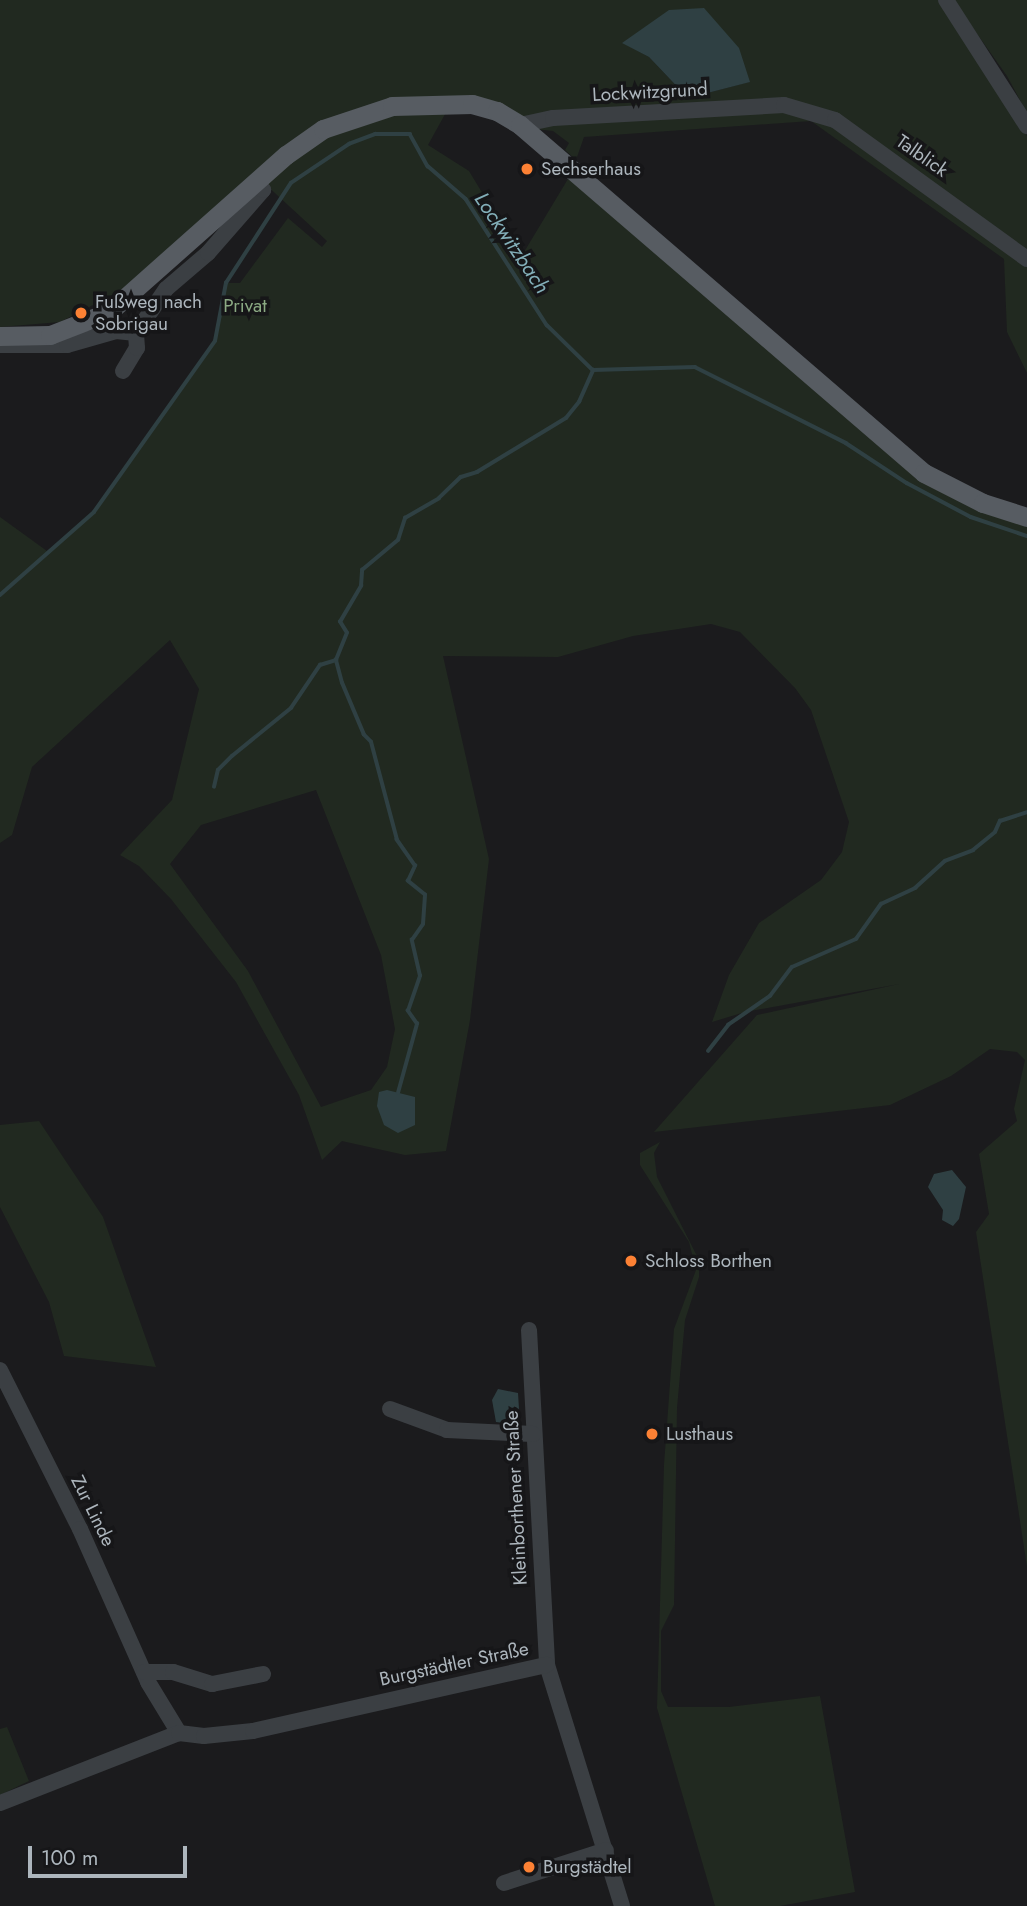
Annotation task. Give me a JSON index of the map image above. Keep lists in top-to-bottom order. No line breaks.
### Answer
{"streets":{"street":["Lockwitzgrund","Talblick","Kleinborthener Straße","Zur Linde","Burgstädtler Straße"]},"crossings":[["Lockwitzgrund","Talblick"],["Kleinborthener Straße","Burgstädtler Straße"],["Zur Linde","Burgstädtler Straße"]],"water":["Lockwitzbach"],"parks":["Privat"],"places":["Sechserhaus","Fußweg nach Sobrigau","Schloss Borthen","Lusthaus","Burgstädtel"],"scale_bar":"100 m"}
